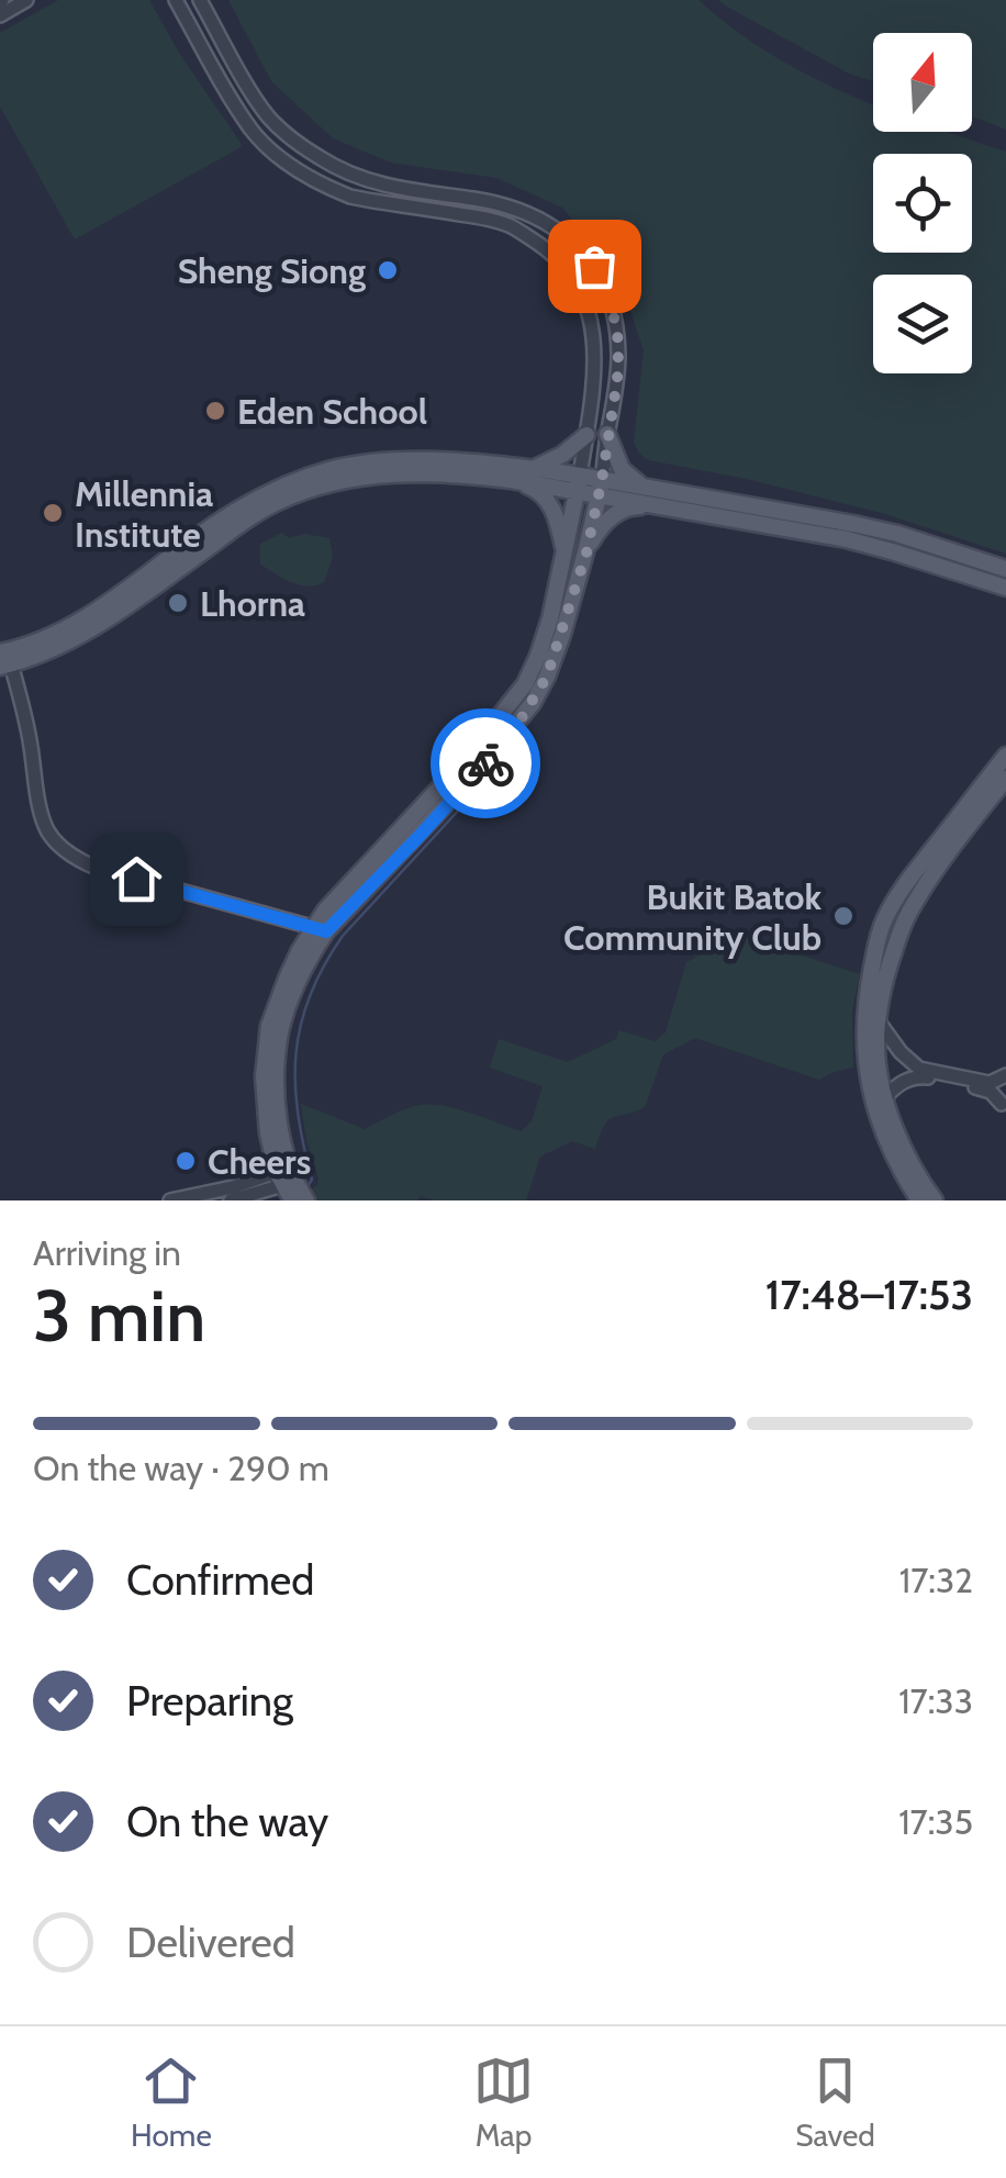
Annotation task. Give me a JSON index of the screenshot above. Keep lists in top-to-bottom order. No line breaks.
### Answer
{"places":["Sheng Siong","Eden School","Millennia Institute","Lhorna","Bukit Batok Community Club","Cheers"],"north":"top","page":{"heading":["3 min","Arriving in","17:48–17:53"],"bar":"On the way · 290 m","list":[["Confirmed","17:32"],["Preparing","17:33"],["On the way","17:35"],"Delivered"],"tabs":["Home","Map","Saved"]}}
